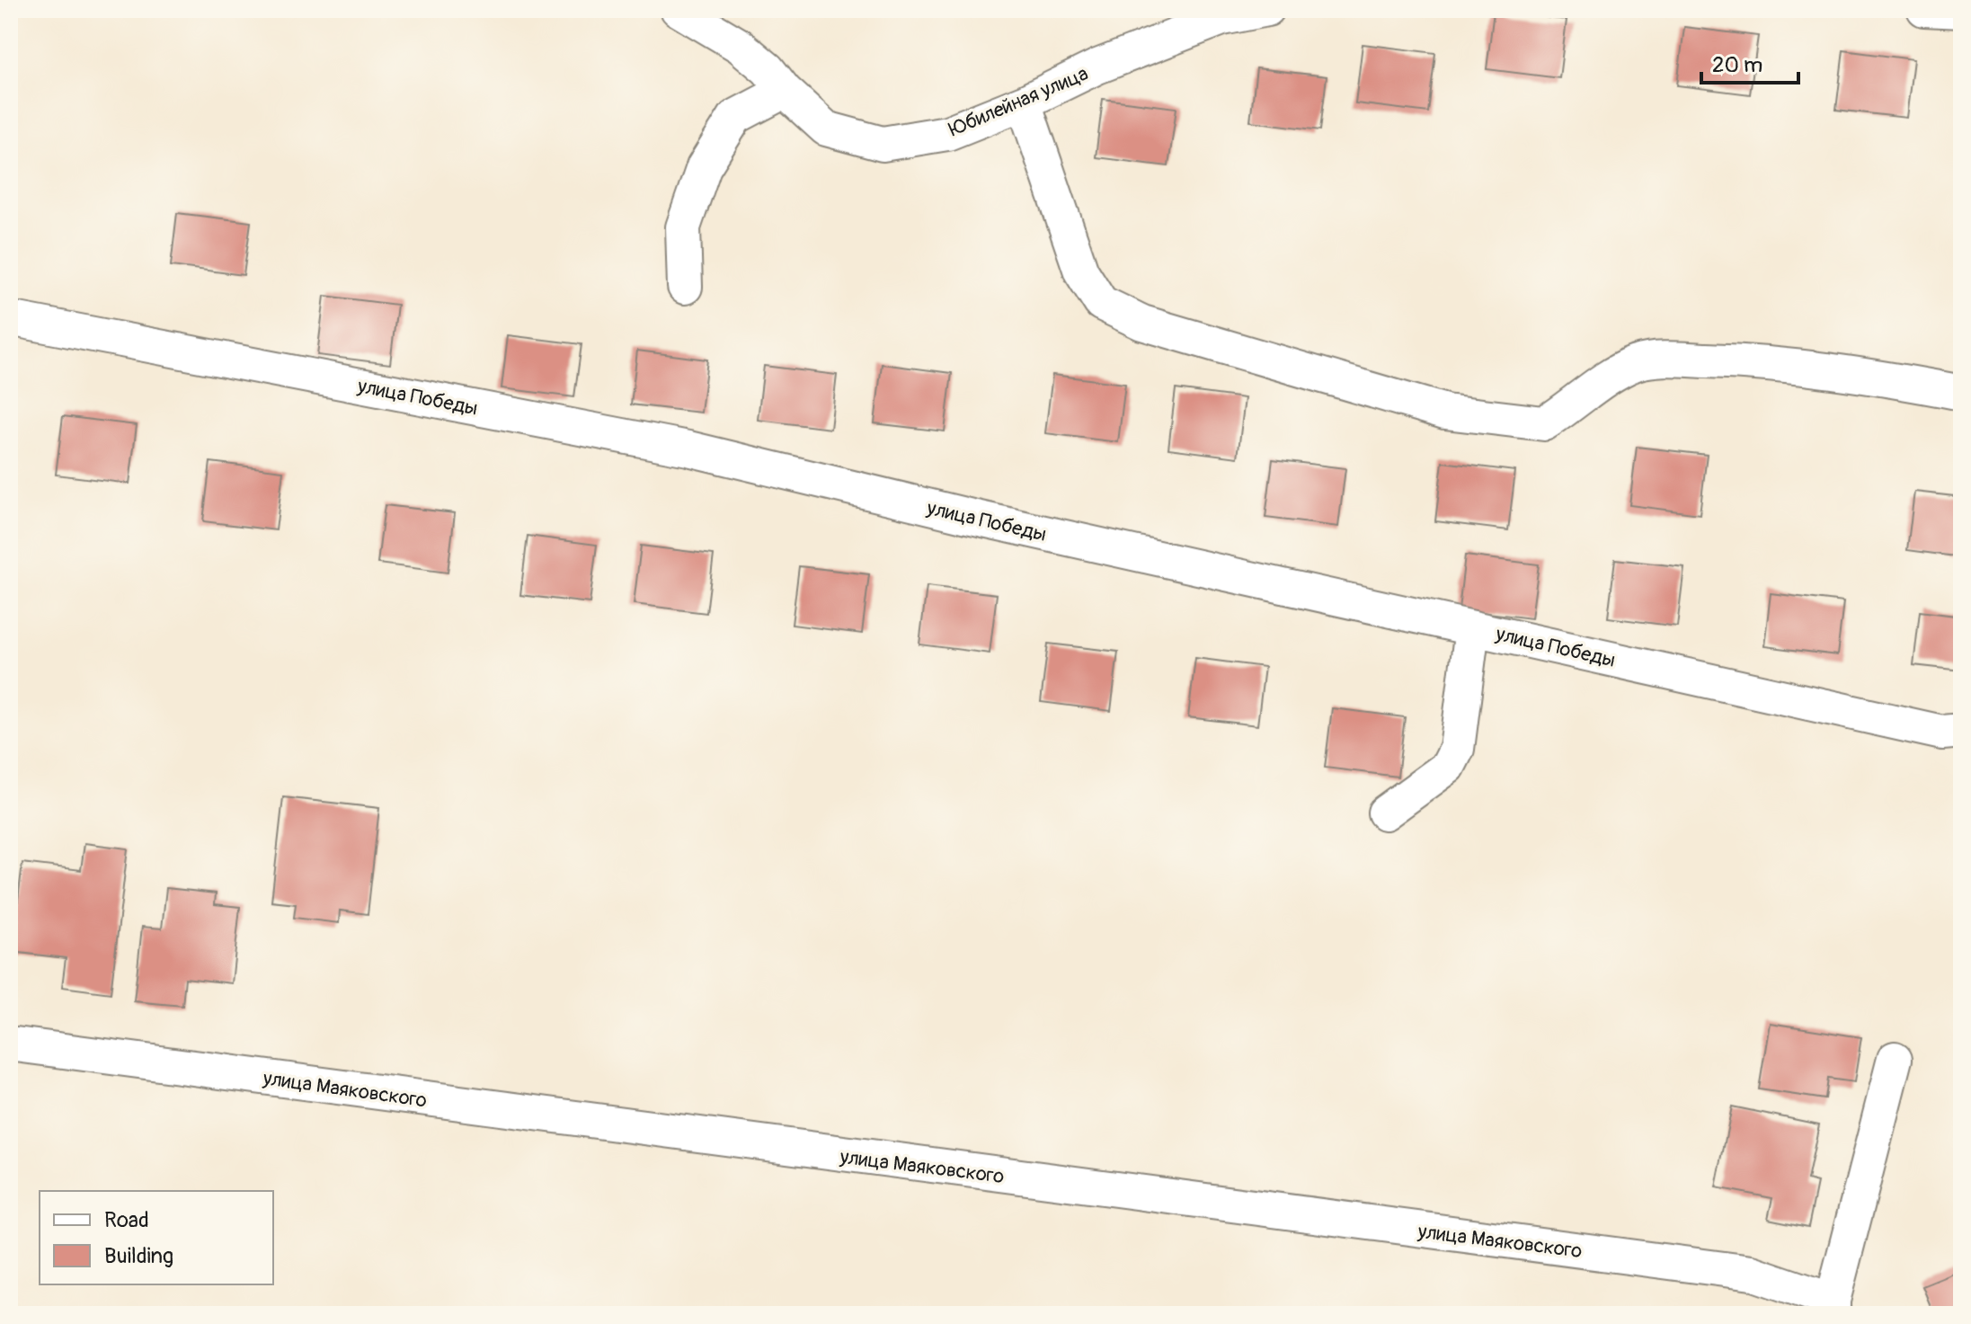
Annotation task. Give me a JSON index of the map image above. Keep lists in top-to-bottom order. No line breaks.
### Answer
{"streets":{"street":["Юбилейная улица","улица Победы","улица Маяковского"]},"legend":["Road","Building"],"scale_bar":"20 m"}
